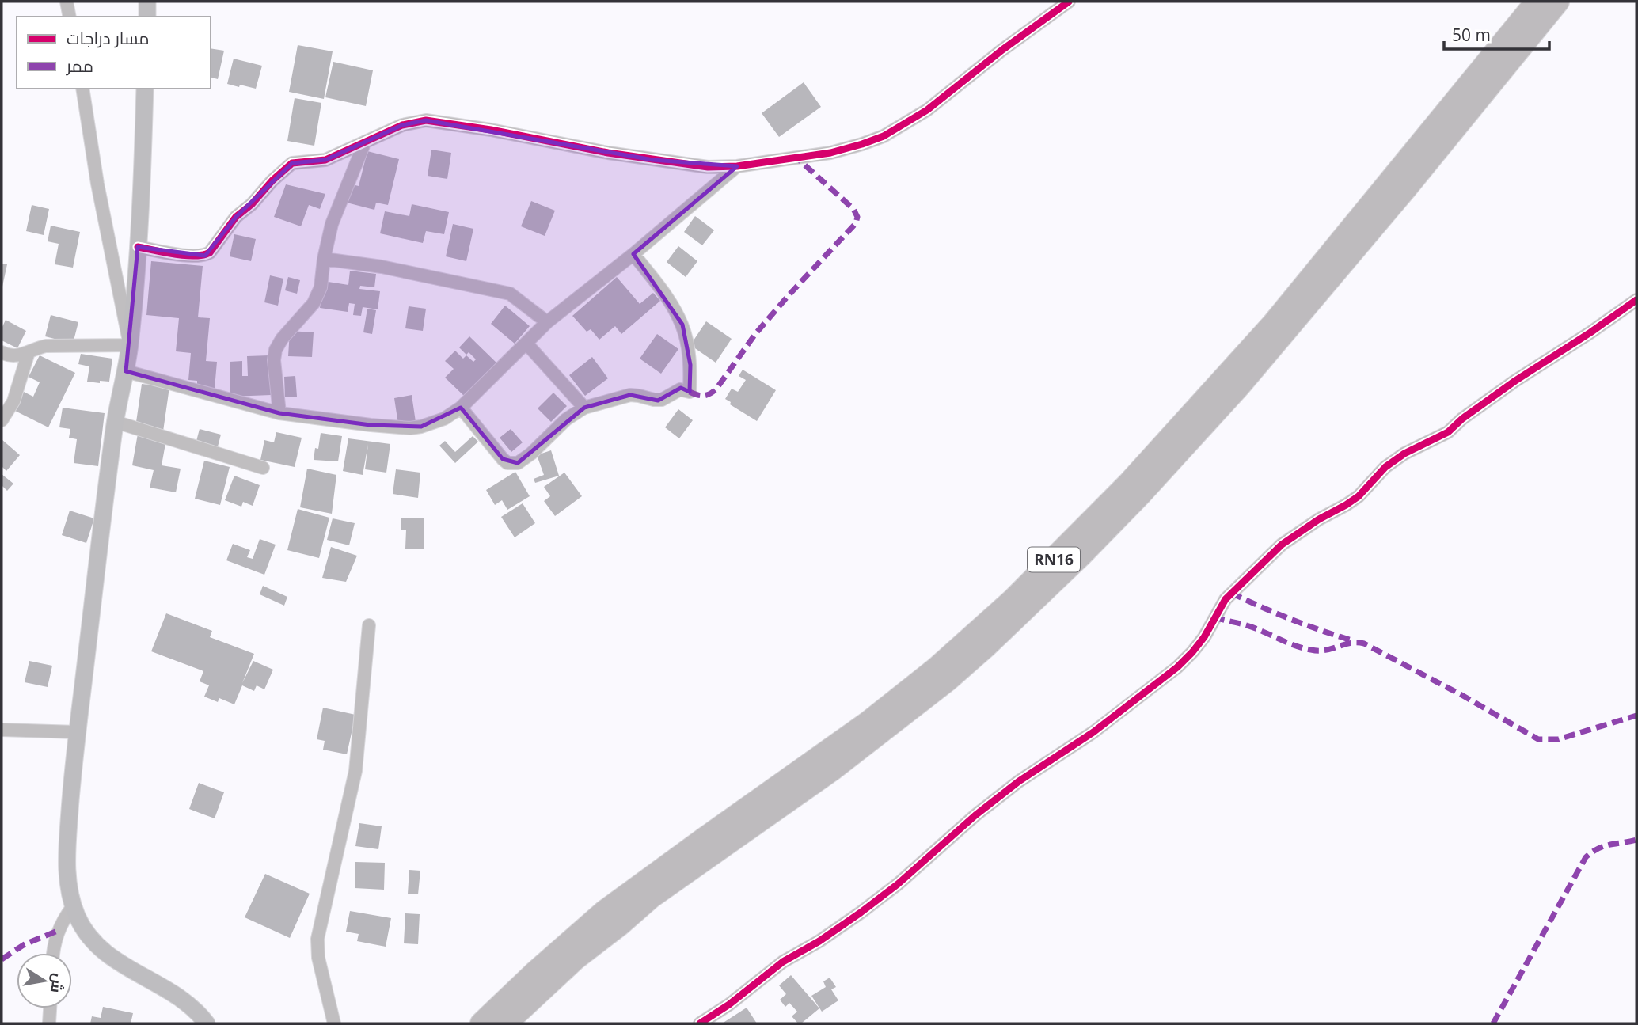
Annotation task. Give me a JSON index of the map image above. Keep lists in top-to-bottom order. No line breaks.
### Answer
{"streets":{"highway":["RN16"]},"legend":["مسار دراجات","ممر"],"scale_bar":"50 m","north":"right"}
